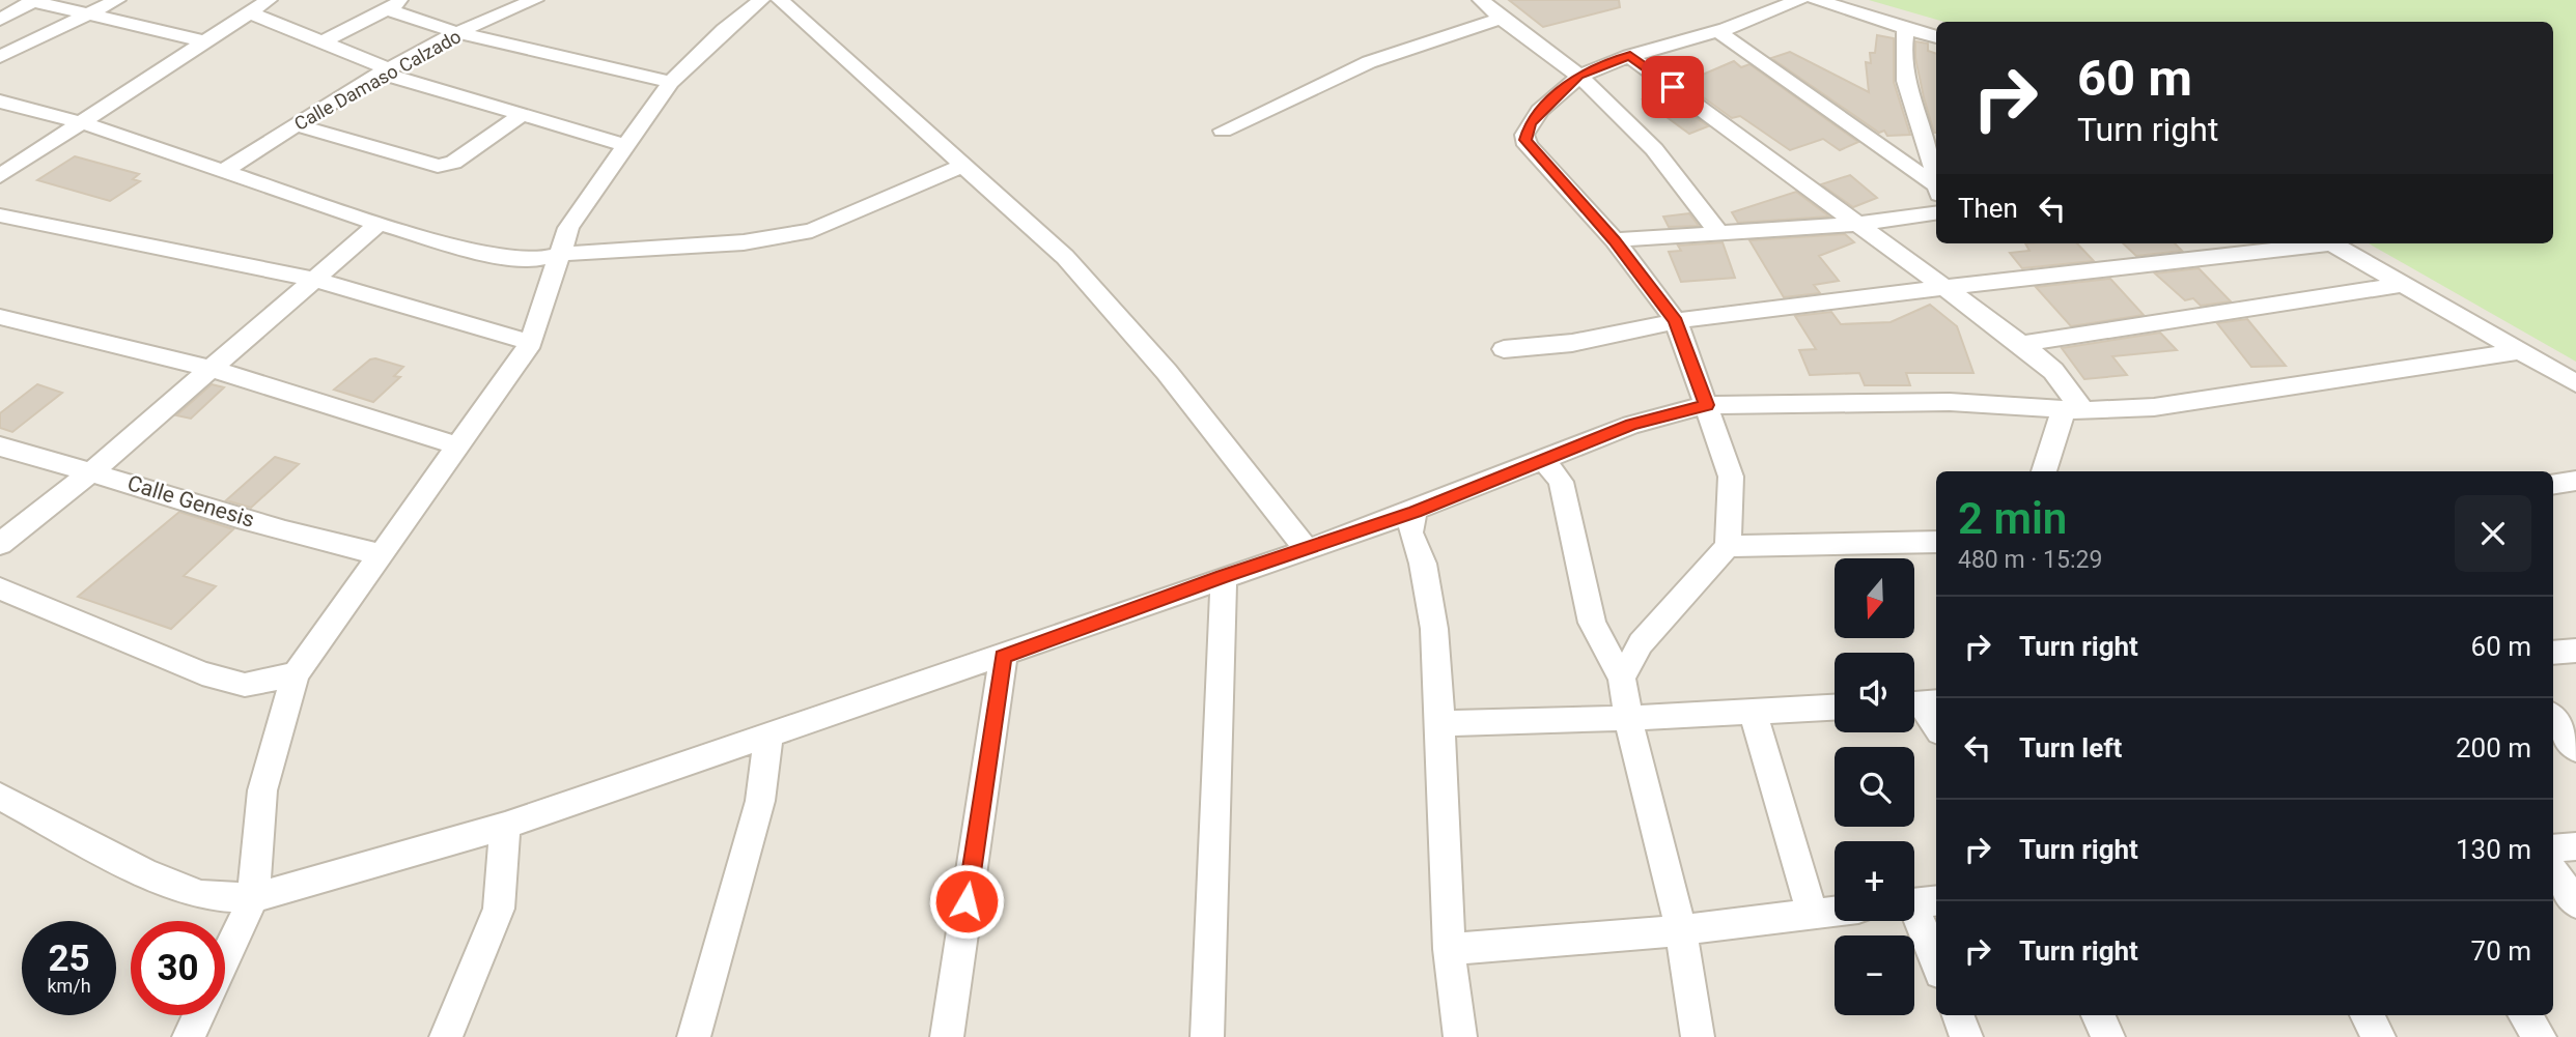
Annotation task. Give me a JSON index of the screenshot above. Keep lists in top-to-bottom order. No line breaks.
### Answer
{"streets":{"street":["Calle Damaso Calzado","Calle Genesis"]},"north":"bottom","page":{"turn":["60 m","Turn right"],"then":"Then","heading":["2 min","480 m · 15:29"],"map_buttons":["+","−"],"list":[{"name":"Turn right","value":"60 m"},{"name":"Turn left","value":"200 m"},{"name":"Turn right","value":"130 m"},{"name":"Turn right","value":"70 m"}],"speed":"25 km/h","limit":"30"}}
